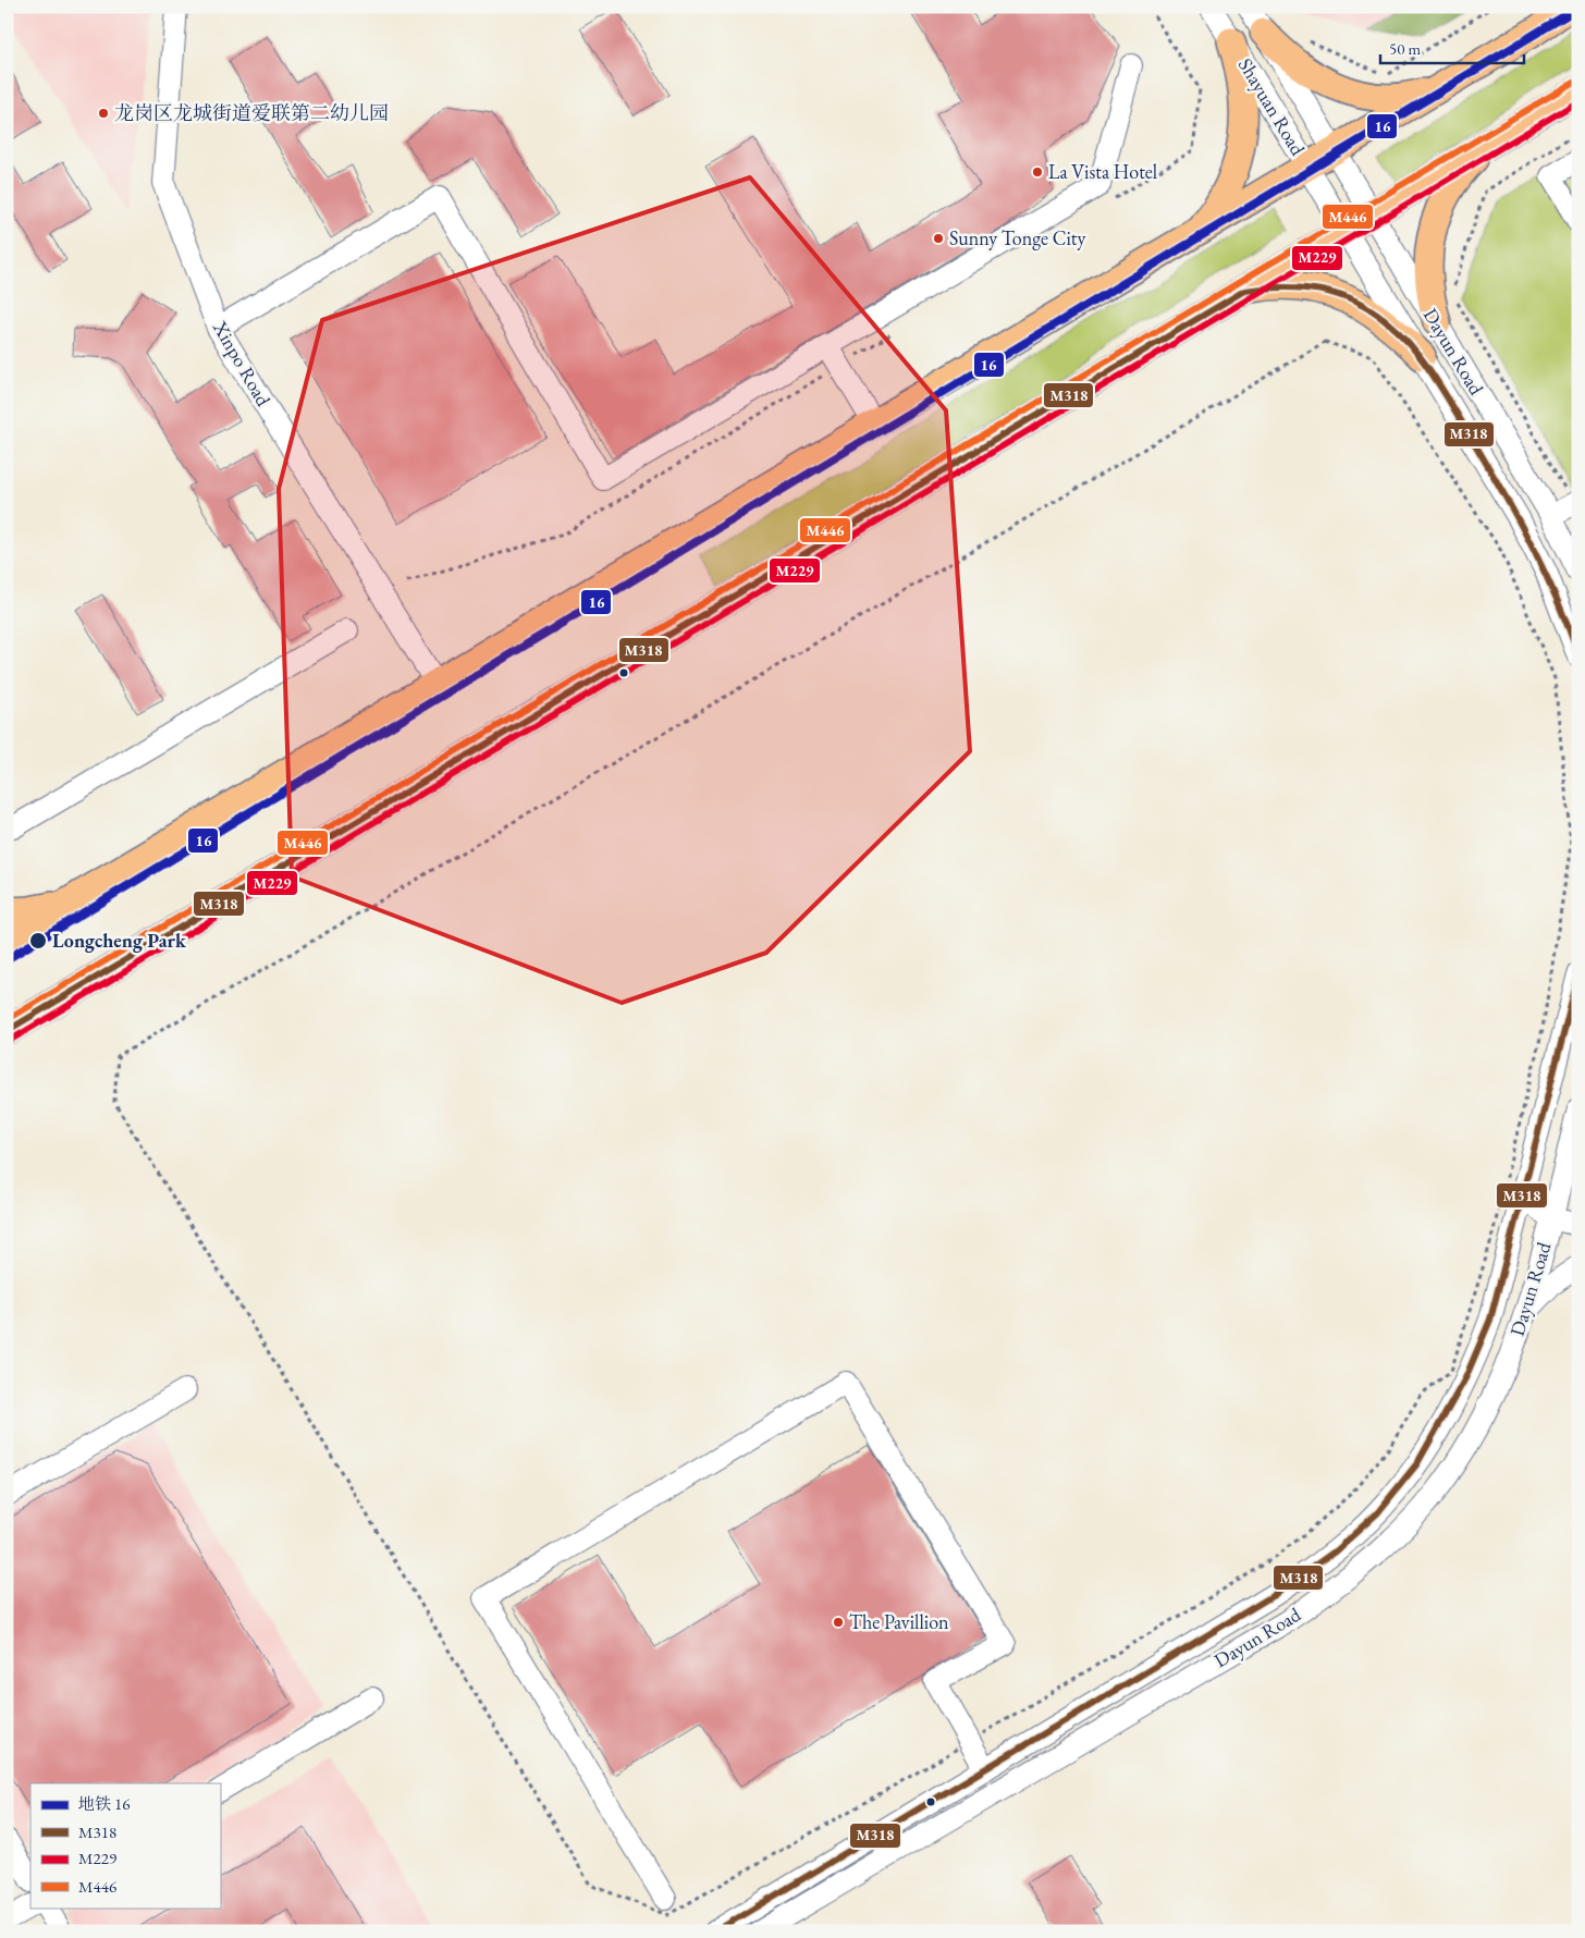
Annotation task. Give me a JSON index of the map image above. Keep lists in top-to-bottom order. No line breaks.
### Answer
{"streets":{"street":["Shayuan Road","Dayun Road","Xinpo Road"]},"crossings":[["Shayuan Road","Dayun Road"]],"places":["龙岗区龙城街道爱联第二幼儿园","La Vista Hotel","Sunny Tonge City","Longcheng Park","The Pavillion"],"lines":["metro line 16","transit line M446","transit line M229","transit line M318"],"legend":["地铁 16","M318","M229","M446"],"scale_bar":"50 m"}
